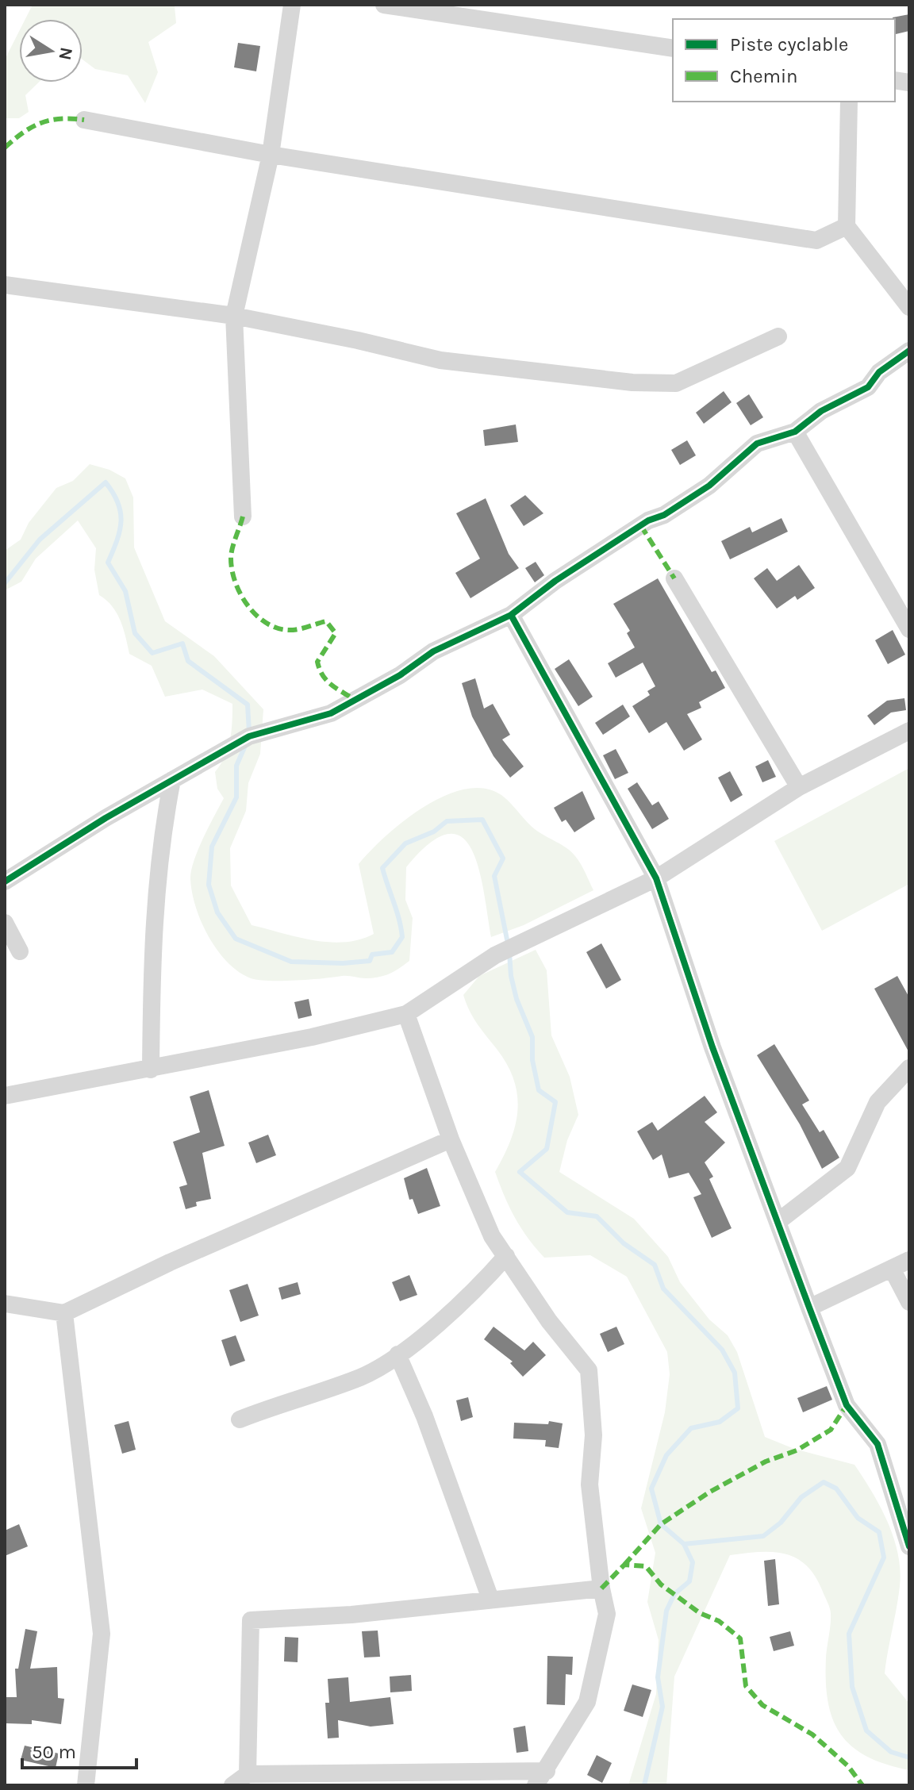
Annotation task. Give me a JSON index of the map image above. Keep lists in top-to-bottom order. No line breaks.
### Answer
{"legend":["Piste cyclable","Chemin"],"scale_bar":"50 m","north":"right"}
